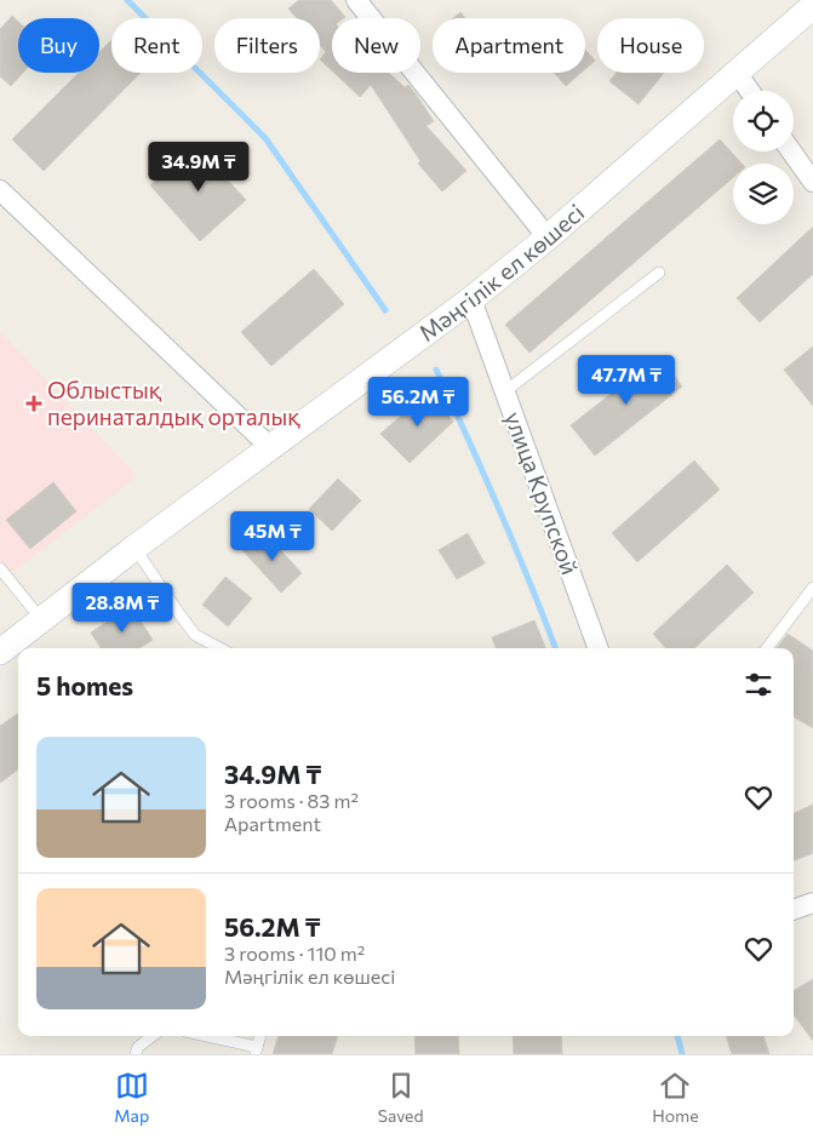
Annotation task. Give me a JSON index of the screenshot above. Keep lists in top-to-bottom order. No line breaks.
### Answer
{"streets":{"street":["Мәңгілік ел көшесі","улица Крупской"]},"crossings":[["Мәңгілік ел көшесі","улица Крупской"]],"places":{"health":["Облыстық перинаталдық орталық"]},"page":{"chip":["Buy","Rent","Filters","New","Apartment","House"],"price":["34.9M ₸","47.7M ₸","56.2M ₸","45M ₸","28.8M ₸"],"heading":"5 homes","list":[{"name":"34.9M ₸","note":"3 rooms · 83 m² · Apartment"},{"name":"56.2M ₸","note":"3 rooms · 110 m² · Мәңгілік ел көшесі"}],"tabs":["Map","Saved","Home"]}}
